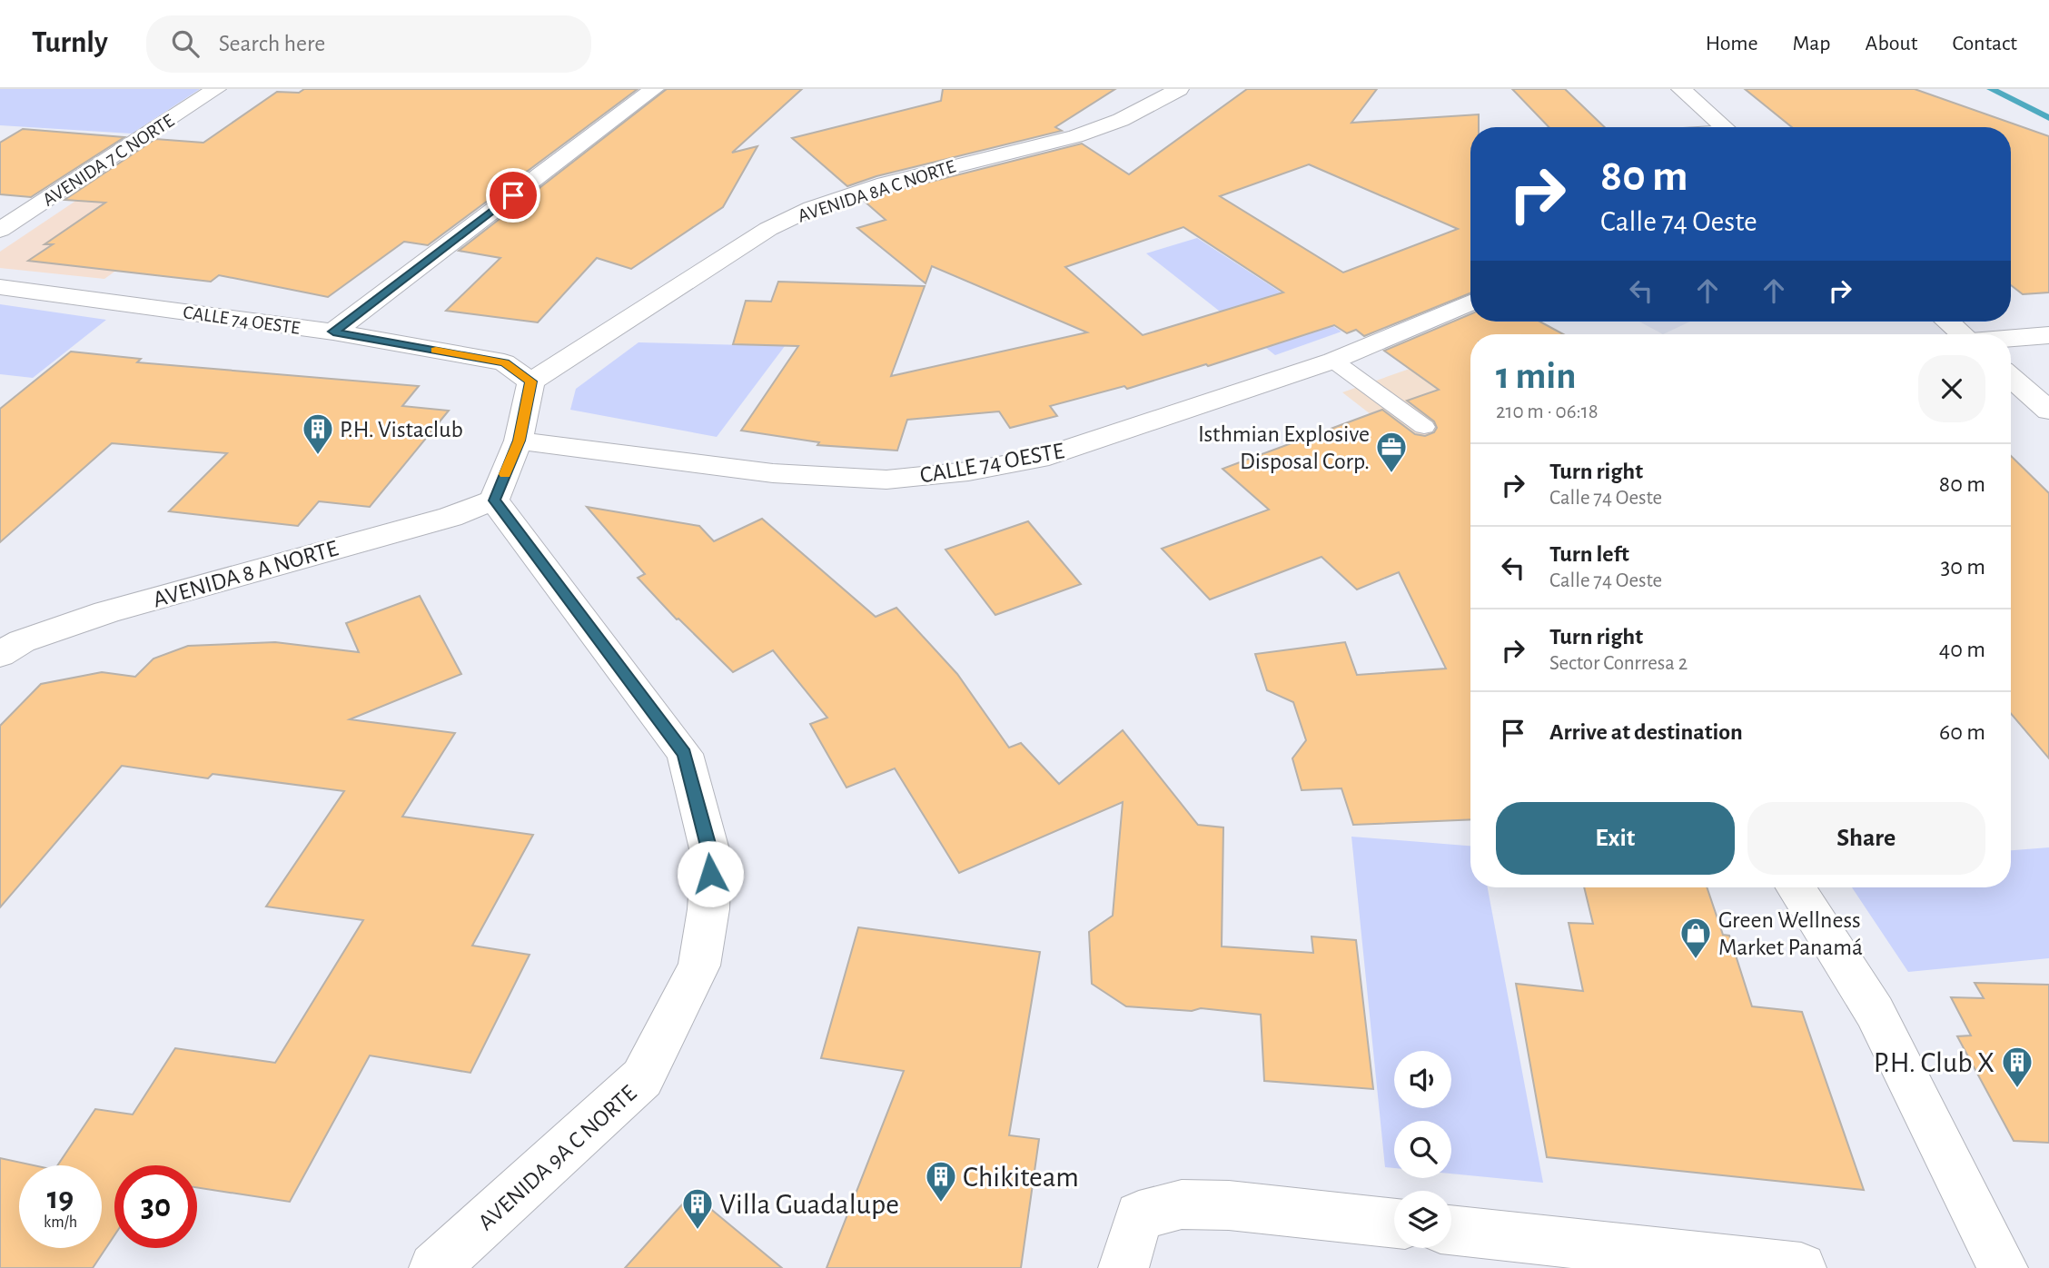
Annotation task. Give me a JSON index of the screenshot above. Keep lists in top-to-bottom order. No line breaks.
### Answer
{"streets":{"street":["AVENIDA 7 C NORTE","AVENIDA 8A C NORTE","CALLE 74 OESTE","AVENIDA 8 A NORTE","AVENIDA 9A C NORTE"]},"crossings":[["AVENIDA 8A C NORTE","CALLE 74 OESTE"],["AVENIDA 8 A NORTE","AVENIDA 9A C NORTE"]],"places":{"building":["P.H. Vistaclub","P.H. Club X","Chikiteam","Villa Guadalupe"],"office":["Isthmian Explosive Disposal Corp."],"shop":["Green Wellness Market Panamá"]},"page":{"header":"Turnly","search":"Search here","nav":["Home","Map","About","Contact"],"turn":["80 m","Calle 74 Oeste"],"heading":["1 min","210 m · 06:18"],"list":[{"name":"Turn right","note":"Calle 74 Oeste","value":"80 m"},{"name":"Turn left","note":"Calle 74 Oeste","value":"30 m"},{"name":"Turn right","note":"Sector Conrresa 2","value":"40 m"},{"name":"Arrive at destination","value":"60 m"}],"buttons":["Exit","Share"],"speed":"19 km/h","limit":"30"}}
